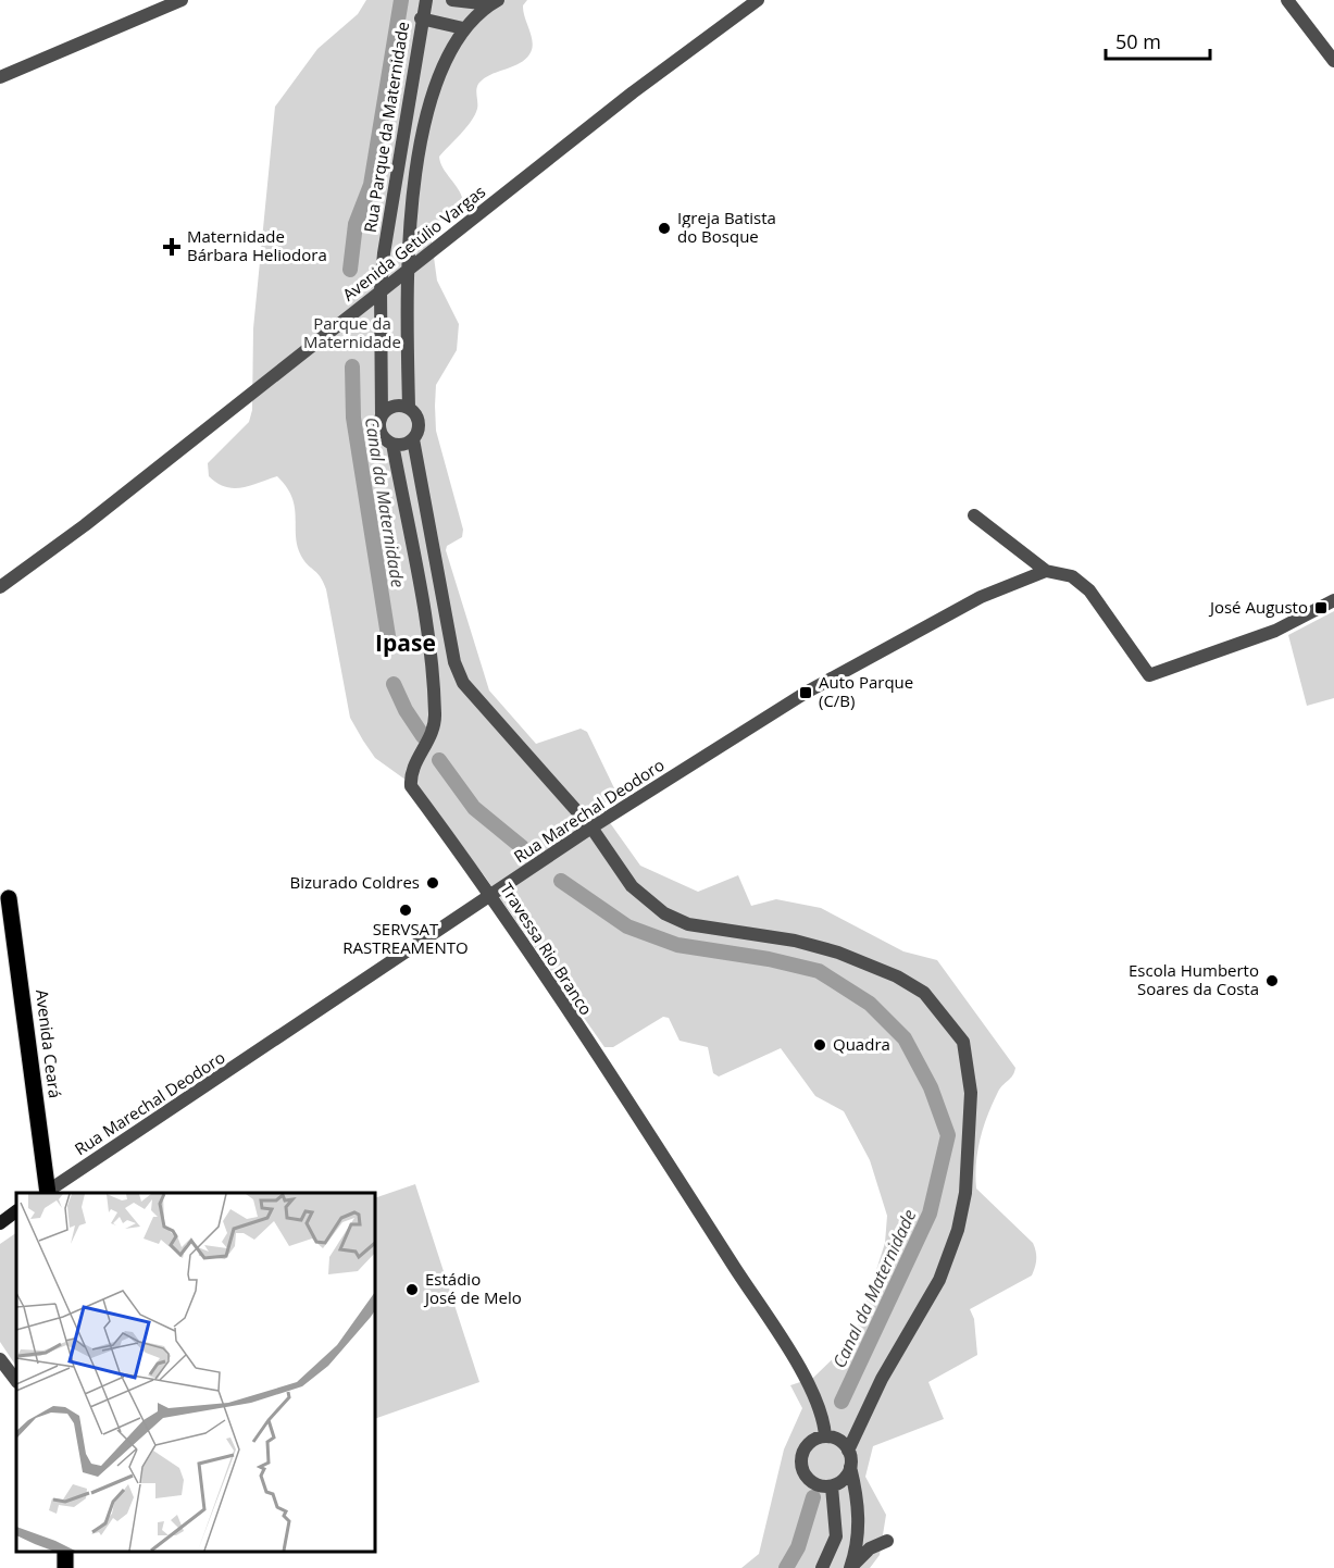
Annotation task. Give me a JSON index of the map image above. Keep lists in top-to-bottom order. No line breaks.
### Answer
{"streets":{"main road":["Avenida Ceará"],"street":["Rua Parque da Maternidade","Avenida Getúlio Vargas","Rua Marechal Deodoro","Travessa Rio Branco"]},"crossings":[["Rua Parque da Maternidade","Avenida Getúlio Vargas"],["Rua Parque da Maternidade","Travessa Rio Branco"],["Rua Marechal Deodoro","Travessa Rio Branco"]],"districts":["Ipase"],"water":["Canal da Maternidade"],"parks":["Parque da Maternidade"],"places":{"other":["Igreja Batista do Bosque","Bizurado Coldres","SERVSAT RASTREAMENTO","Escola Humberto Soares da Costa","Quadra","Estádio José de Melo"],"health":["Maternidade Bárbara Heliodora"],"transit":["José Augusto","Auto Parque (C/B)"]},"scale_bar":"50 m"}
